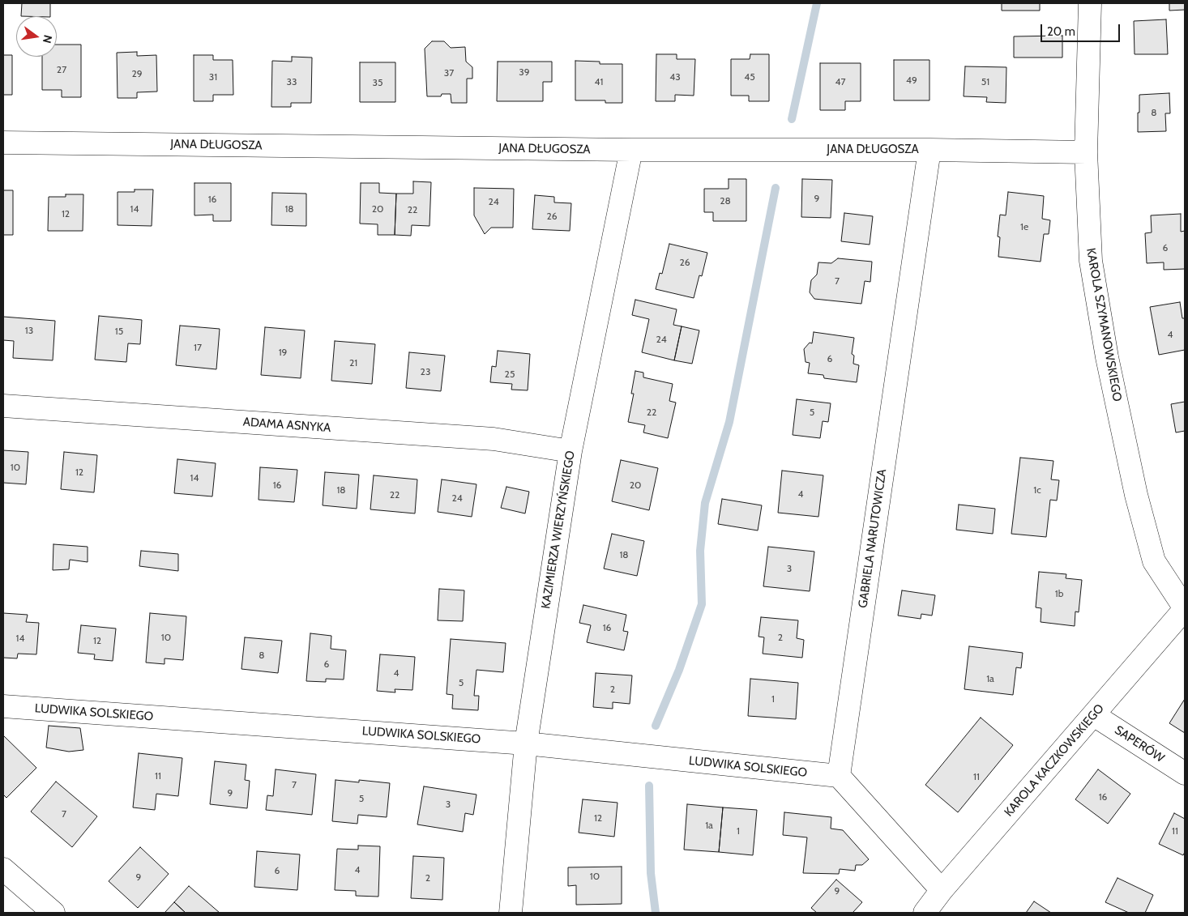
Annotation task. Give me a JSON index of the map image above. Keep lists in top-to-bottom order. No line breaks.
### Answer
{"streets":{"street":["JANA DŁUGOSZA","KAROLA SZYMANOWSKIEGO","ADAMA ASNYKA","KAZIMIERZA WIERZYŃSKIEGO","GABRIELA NARUTOWICZA","LUDWIKA SOLSKIEGO","SAPERÓW","KAROLA KACZKOWSKIEGO"]},"crossings":[["JANA DŁUGOSZA","KAROLA SZYMANOWSKIEGO"],["JANA DŁUGOSZA","KAZIMIERZA WIERZYŃSKIEGO"],["JANA DŁUGOSZA","GABRIELA NARUTOWICZA"],["KAROLA SZYMANOWSKIEGO","KAROLA KACZKOWSKIEGO"],["ADAMA ASNYKA","KAZIMIERZA WIERZYŃSKIEGO"],["KAZIMIERZA WIERZYŃSKIEGO","LUDWIKA SOLSKIEGO"],["GABRIELA NARUTOWICZA","LUDWIKA SOLSKIEGO"],["SAPERÓW","KAROLA KACZKOWSKIEGO"]],"house_numbers":["27","39","37","29","31","43","45","49","33","41","47","51","35","8","9","16","28","24","14","18","20","22","12","26","1e","6","26","7","13","15","4","24","17","19","6","21","23","25","22","5","10","12","14","16","20","18","1c","4","22","24","18","3","1b","16","10","2","14","12","8","6","4","1a","5","2","1","11","11","7","9","16","5","3","7","12","1a","1","11","4","6","10","9","2","9"],"scale_bar":"20 m","north":"right"}
